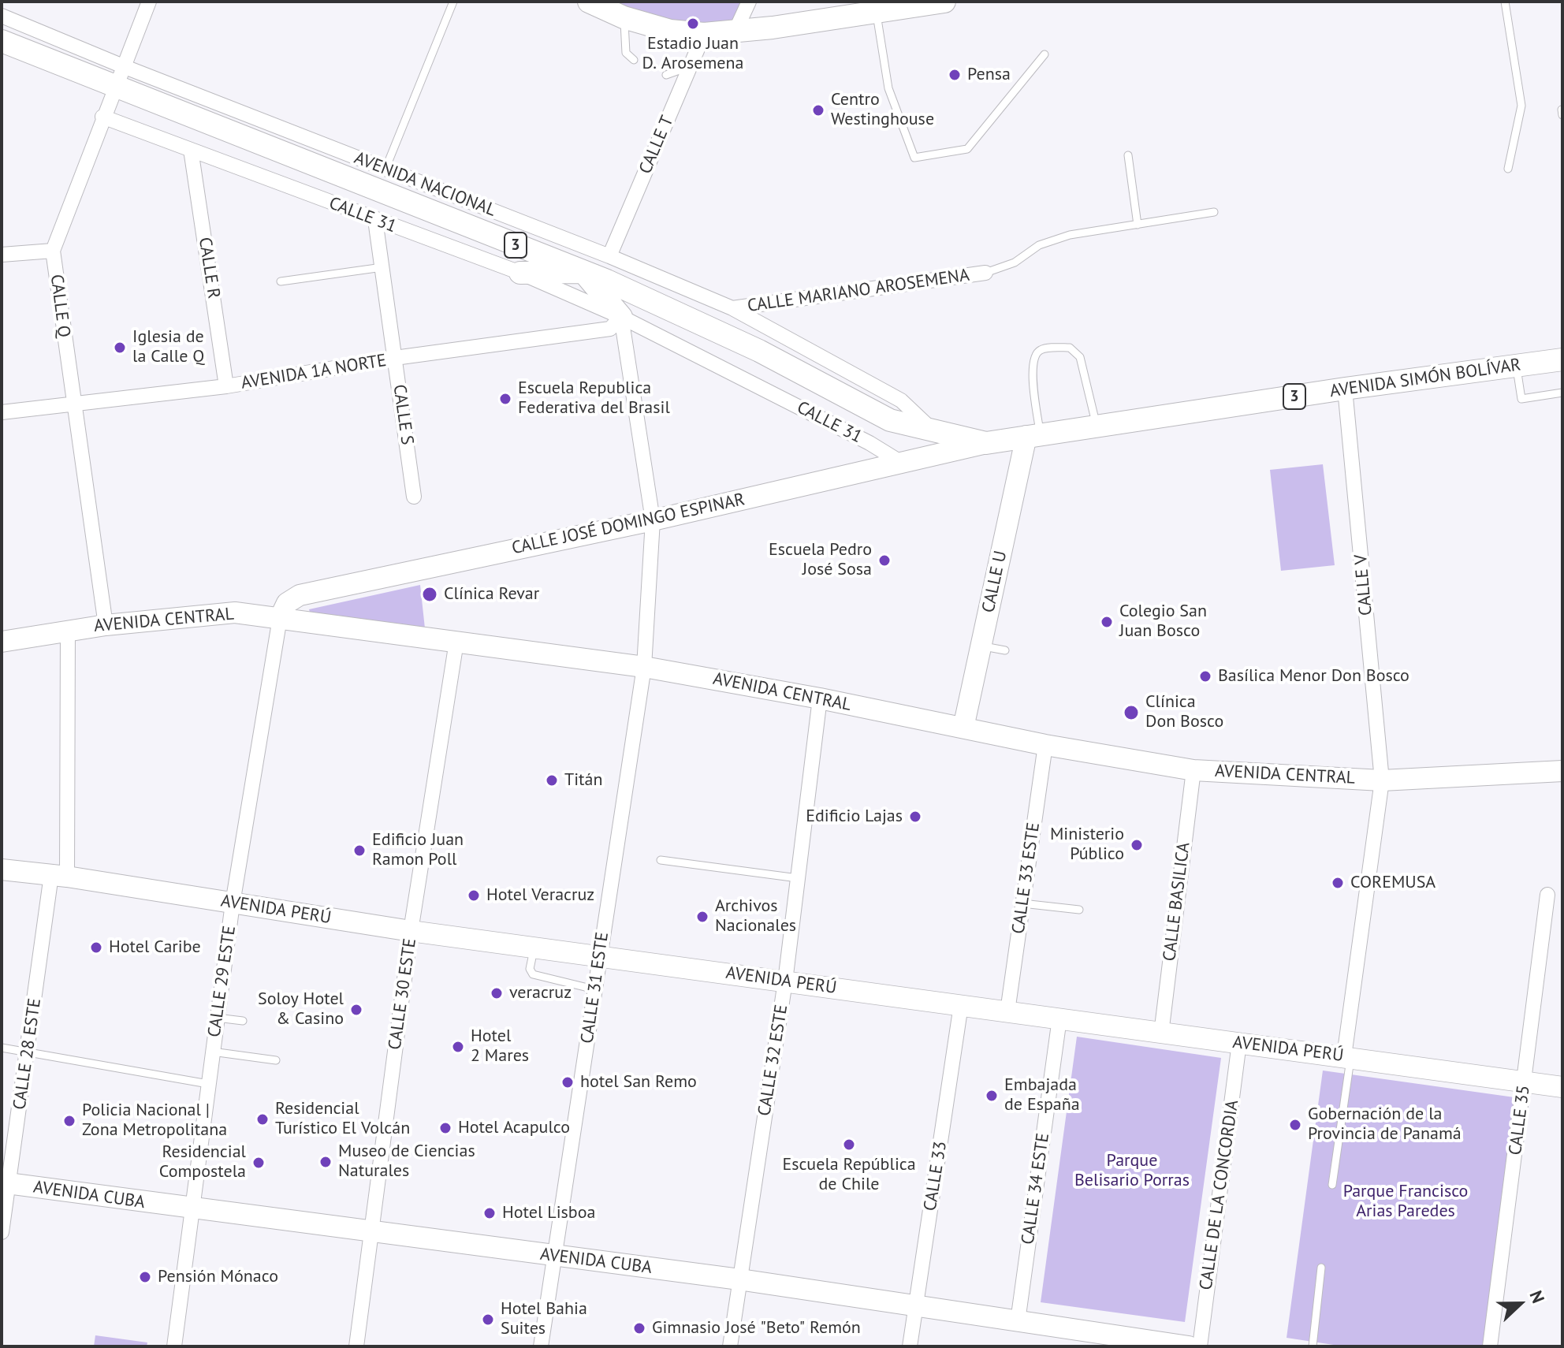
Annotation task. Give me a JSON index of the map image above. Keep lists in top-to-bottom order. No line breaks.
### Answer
{"streets":{"main road":["AVENIDA NACIONAL","3","AVENIDA SIMÓN BOLÍVAR","CALLE JOSÉ DOMINGO ESPINAR","CALLE U","AVENIDA CENTRAL","AVENIDA PERÚ","AVENIDA CUBA"],"street":["CALLE T","CALLE 31","CALLE R","CALLE MARIANO AROSEMENA","CALLE Q","AVENIDA 1A NORTE","CALLE S","CALLE V","CALLE 33 ESTE","CALLE BASILICA","CALLE 29 ESTE","CALLE 31 ESTE","CALLE 30 ESTE","CALLE 28 ESTE","CALLE 32 ESTE","CALLE 35","CALLE 33","CALLE 34 ESTE","CALLE DE LA CONCORDIA"]},"crossings":[["CALLE T","AVENIDA NACIONAL"],["AVENIDA NACIONAL","CALLE MARIANO AROSEMENA"],["AVENIDA NACIONAL","CALLE Q"],["AVENIDA NACIONAL","AVENIDA SIMÓN BOLÍVAR"],["AVENIDA NACIONAL","CALLE JOSÉ DOMINGO ESPINAR"],["AVENIDA NACIONAL","CALLE U"],["CALLE 31","CALLE R"],["CALLE 31","CALLE Q"],["CALLE 31","AVENIDA 1A NORTE"],["CALLE 31","CALLE S"],["CALLE 31","CALLE JOSÉ DOMINGO ESPINAR"],["CALLE R","AVENIDA 1A NORTE"],["CALLE Q","AVENIDA 1A NORTE"],["CALLE Q","AVENIDA CENTRAL"],["AVENIDA 1A NORTE","CALLE S"],["AVENIDA SIMÓN BOLÍVAR","CALLE U"],["AVENIDA SIMÓN BOLÍVAR","CALLE V"],["CALLE JOSÉ DOMINGO ESPINAR","AVENIDA CENTRAL"],["CALLE JOSÉ DOMINGO ESPINAR","CALLE 29 ESTE"],["CALLE U","AVENIDA CENTRAL"],["CALLE V","AVENIDA CENTRAL"],["AVENIDA CENTRAL","CALLE 33 ESTE"],["AVENIDA CENTRAL","CALLE BASILICA"],["AVENIDA CENTRAL","CALLE 29 ESTE"],["AVENIDA CENTRAL","CALLE 31 ESTE"],["AVENIDA CENTRAL","CALLE 30 ESTE"],["AVENIDA CENTRAL","CALLE 28 ESTE"],["AVENIDA CENTRAL","CALLE 32 ESTE"],["CALLE 33 ESTE","AVENIDA PERÚ"],["CALLE BASILICA","AVENIDA PERÚ"],["AVENIDA PERÚ","CALLE 29 ESTE"],["AVENIDA PERÚ","CALLE 31 ESTE"],["AVENIDA PERÚ","CALLE 30 ESTE"],["AVENIDA PERÚ","CALLE 28 ESTE"],["AVENIDA PERÚ","CALLE 32 ESTE"],["AVENIDA PERÚ","CALLE 35"],["AVENIDA PERÚ","CALLE 33"],["AVENIDA PERÚ","CALLE 34 ESTE"],["AVENIDA PERÚ","CALLE DE LA CONCORDIA"],["CALLE 29 ESTE","AVENIDA CUBA"],["CALLE 31 ESTE","AVENIDA CUBA"],["CALLE 30 ESTE","AVENIDA CUBA"],["CALLE 28 ESTE","AVENIDA CUBA"],["CALLE 32 ESTE","AVENIDA CUBA"],["CALLE 33","AVENIDA CUBA"],["CALLE 34 ESTE","AVENIDA CUBA"]],"parks":["Parque Belisario Porras","Parque Francisco Arias Paredes"],"places":["Estadio Juan D. Arosemena","Pensa","Centro Westinghouse","Iglesia de la Calle Q","Escuela Republica Federativa del Brasil","Escuela Pedro José Sosa","Clínica Revar","Colegio San Juan Bosco","Basílica Menor Don Bosco","Clínica Don Bosco","Titán","Edificio Lajas","Ministerio Público","Edificio Juan Ramon Poll","COREMUSA","Hotel Veracruz","Archivos Nacionales","Hotel Caribe","veracruz","Soloy Hotel & Casino","Hotel 2 Mares","hotel San Remo","Embajada de España","Residencial Turístico El Volcán","Policia Nacional | Zona Metropolitana","Gobernación de la Provincia de Panamá","Hotel Acapulco","Escuela República de Chile","Museo de Ciencias Naturales","Residencial Compostela","Hotel Lisboa","Pensión Mónaco","Hotel Bahia Suites","Gimnasio José \"Beto\" Remón"],"north":"right"}
